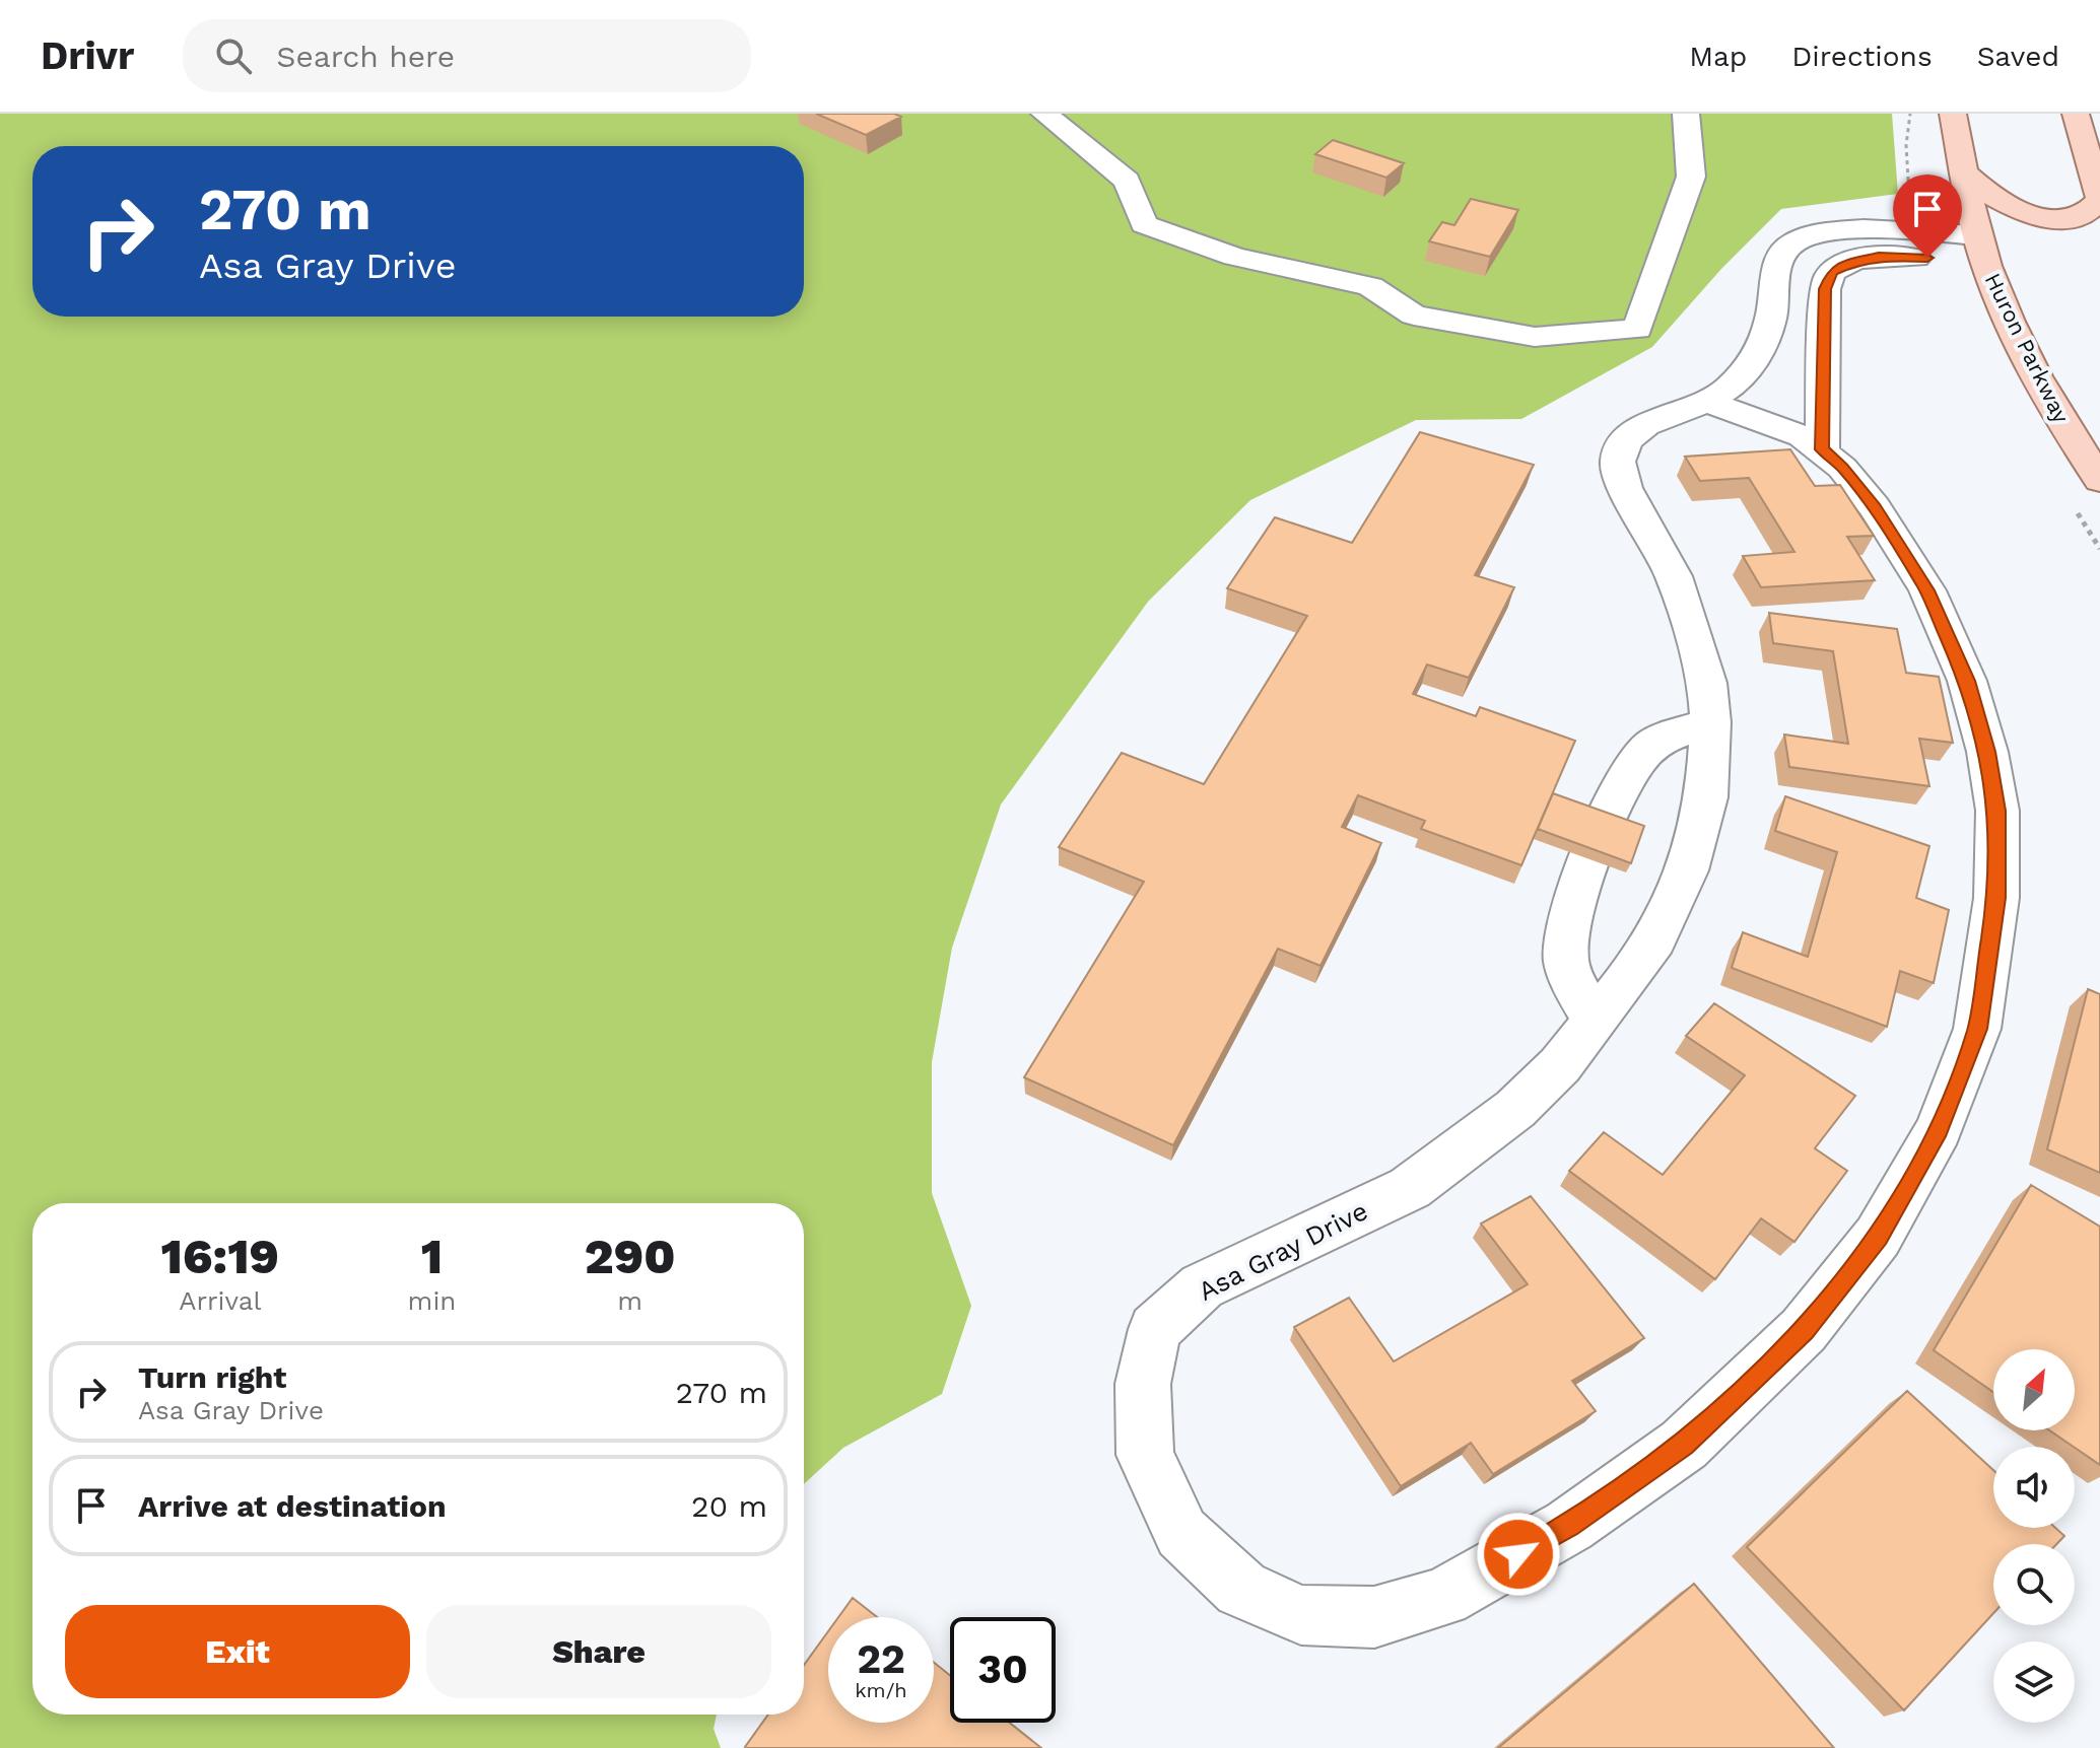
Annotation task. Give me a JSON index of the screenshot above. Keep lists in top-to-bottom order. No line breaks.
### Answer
{"streets":{"main road":["Huron Parkway"],"street":["Asa Gray Drive"]},"crossings":[["Huron Parkway","Asa Gray Drive"]],"north":"top right","page":{"header":"Drivr","search":"Search here","nav":["Map","Directions","Saved"],"turn":["270 m","Asa Gray Drive"],"eta":["16:19","Arrival","1","min","290","m"],"list":[{"name":"Turn right","note":"Asa Gray Drive","value":"270 m"},{"name":"Arrive at destination","value":"20 m"}],"buttons":["Exit","Share"],"speed":"22 km/h","limit":"30"}}
